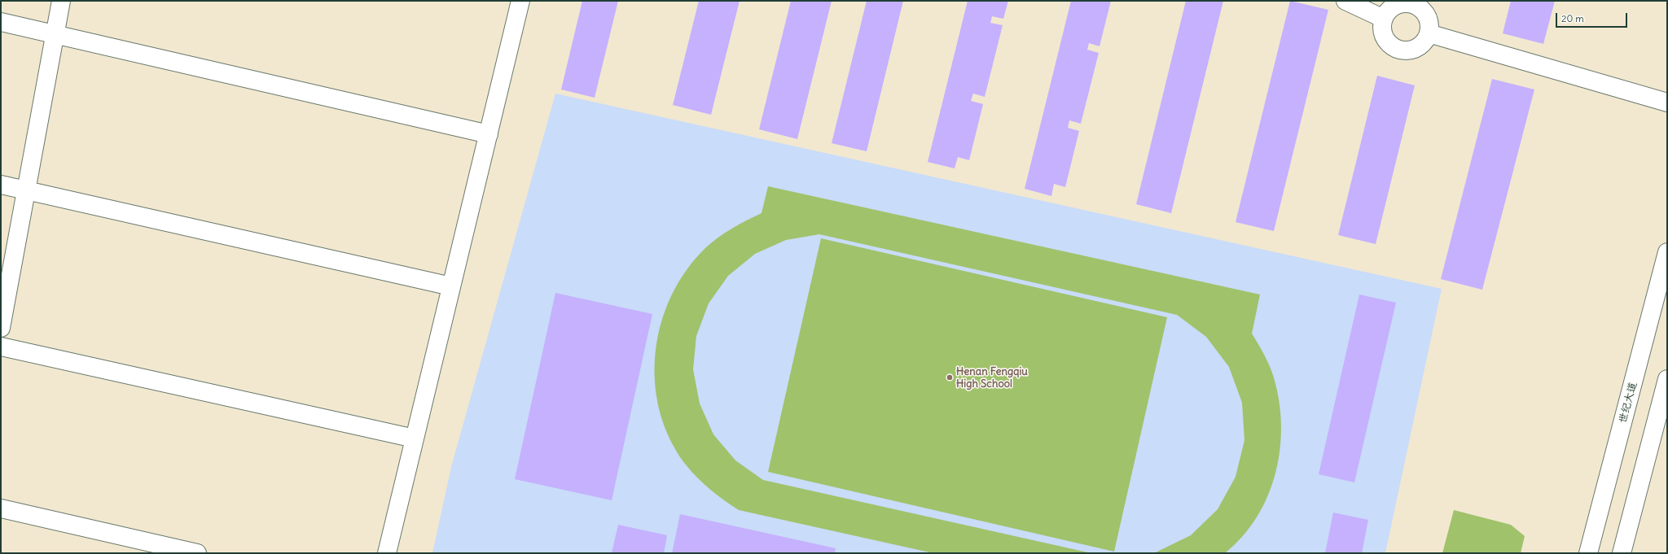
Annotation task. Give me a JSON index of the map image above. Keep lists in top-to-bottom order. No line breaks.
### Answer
{"streets":{"street":["世纪大道"]},"places":["Henan Fengqiu High School"],"scale_bar":"20 m"}
